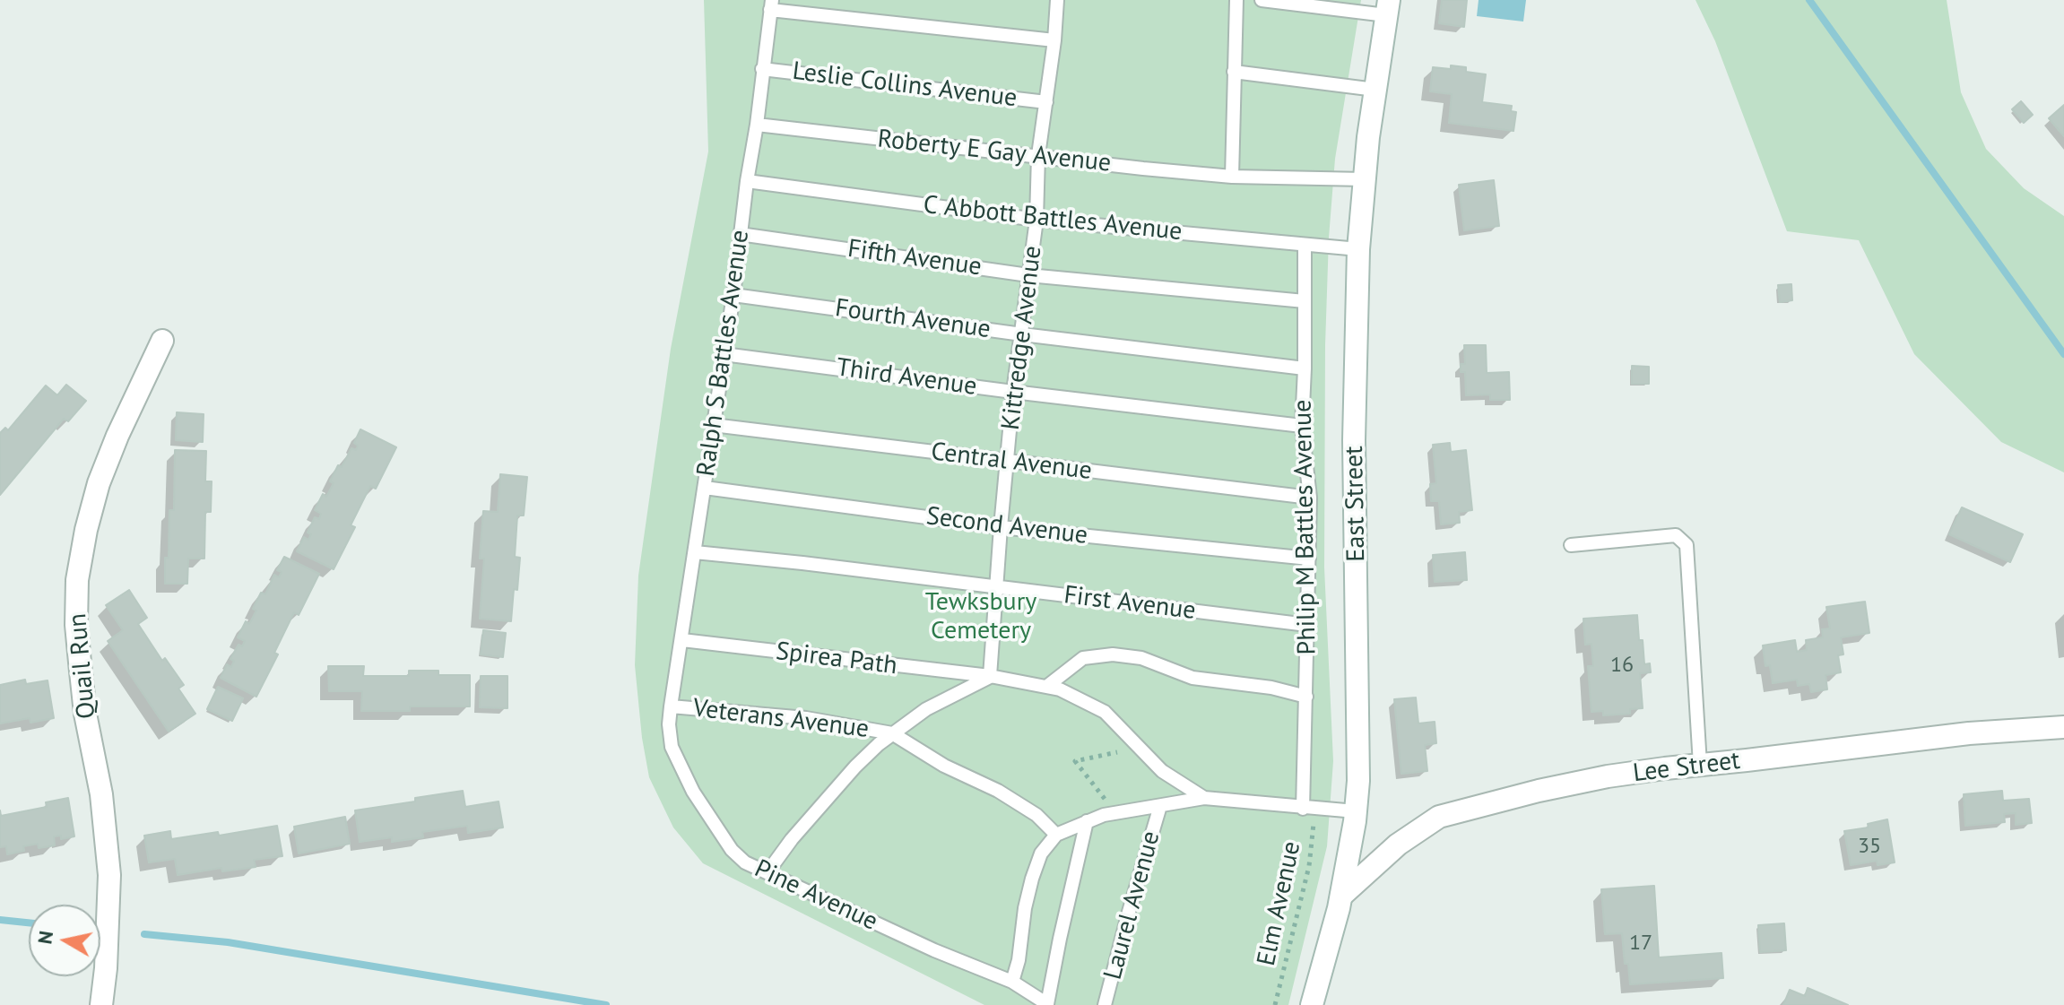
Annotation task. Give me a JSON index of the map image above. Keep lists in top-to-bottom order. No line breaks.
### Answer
{"streets":{"street":["East Street","Quail Run","Lee Street"],"lane":["Leslie Collins Avenue","Roberty E Gay Avenue","C Abbott Battles Avenue","Fifth Avenue","Fourth Avenue","Kittredge Avenue","Ralph S Battles Avenue","Third Avenue","Central Avenue","Second Avenue","Philip M Battles Avenue","First Avenue","Spirea Path","Veterans Avenue","Pine Avenue","Laurel Avenue"],"path":["Elm Avenue"]},"crossings":[["Leslie Collins Avenue","Kittredge Avenue"],["Leslie Collins Avenue","Ralph S Battles Avenue"],["Roberty E Gay Avenue","Kittredge Avenue"],["Roberty E Gay Avenue","Ralph S Battles Avenue"],["Roberty E Gay Avenue","East Street"],["C Abbott Battles Avenue","Kittredge Avenue"],["C Abbott Battles Avenue","Ralph S Battles Avenue"],["C Abbott Battles Avenue","East Street"],["C Abbott Battles Avenue","Philip M Battles Avenue"],["Fifth Avenue","Kittredge Avenue"],["Fifth Avenue","Ralph S Battles Avenue"],["Fifth Avenue","Philip M Battles Avenue"],["Fourth Avenue","Kittredge Avenue"],["Fourth Avenue","Ralph S Battles Avenue"],["Fourth Avenue","Philip M Battles Avenue"],["Kittredge Avenue","Third Avenue"],["Kittredge Avenue","Central Avenue"],["Kittredge Avenue","Second Avenue"],["Kittredge Avenue","First Avenue"],["Kittredge Avenue","Spirea Path"],["Ralph S Battles Avenue","Third Avenue"],["Ralph S Battles Avenue","Central Avenue"],["Ralph S Battles Avenue","Second Avenue"],["Ralph S Battles Avenue","First Avenue"],["Ralph S Battles Avenue","Spirea Path"],["Ralph S Battles Avenue","Veterans Avenue"],["Ralph S Battles Avenue","Pine Avenue"],["Third Avenue","Philip M Battles Avenue"],["Central Avenue","Philip M Battles Avenue"],["East Street","Lee Street"],["Second Avenue","Philip M Battles Avenue"],["Philip M Battles Avenue","First Avenue"],["Philip M Battles Avenue","Elm Avenue"],["Veterans Avenue","Pine Avenue"]],"parks":["Tewksbury Cemetery"],"house_numbers":["16","35","17"],"north":"left"}
